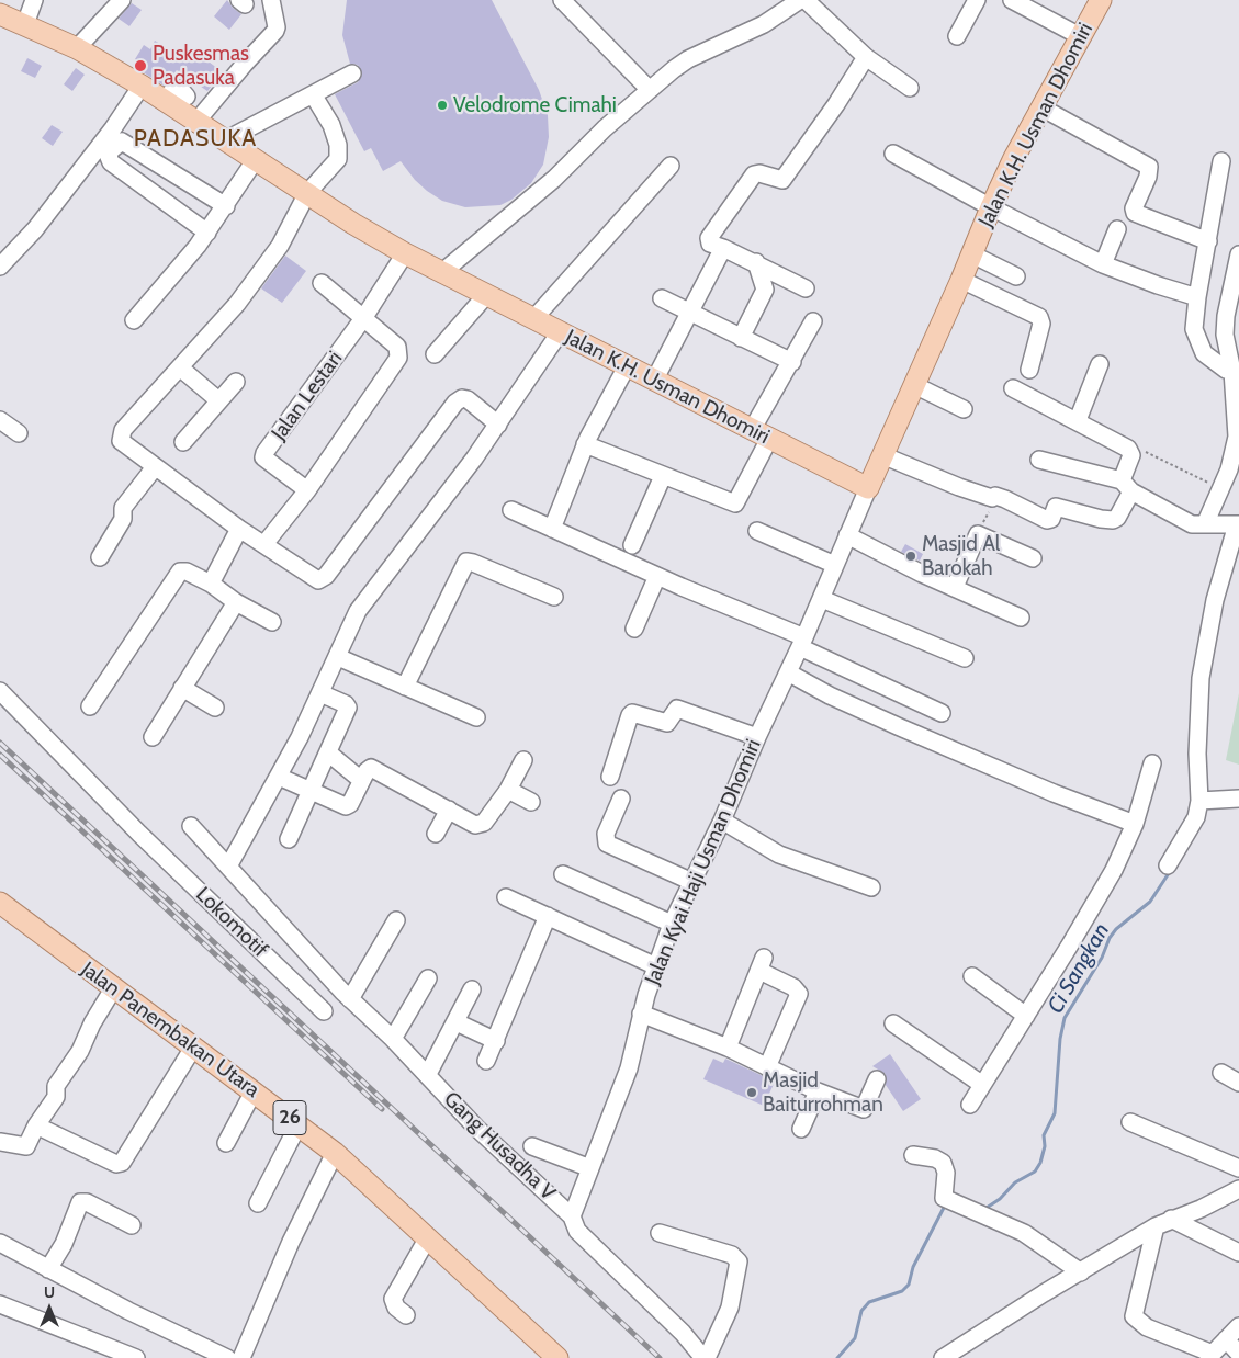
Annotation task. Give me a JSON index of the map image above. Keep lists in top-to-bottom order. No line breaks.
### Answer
{"streets":{"main road":["Jalan K.H. Usman Dhomiri","Jalan Panembakan Utara","26"],"street":["Jalan Lestari","Jalan Kyai Haji Usman Dhomiri","Lokomotif","Gang Husadha V"]},"crossings":[["Jalan K.H. Usman Dhomiri","Jalan Kyai Haji Usman Dhomiri"],["Jalan Kyai Haji Usman Dhomiri","Gang Husadha V"]],"districts":["PADASUKA"],"water":["Ci Sangkan"],"places":["Puskesmas Padasuka","Velodrome Cimahi","Masjid Al Barokah","Masjid Baiturrohman"],"north":"top"}
